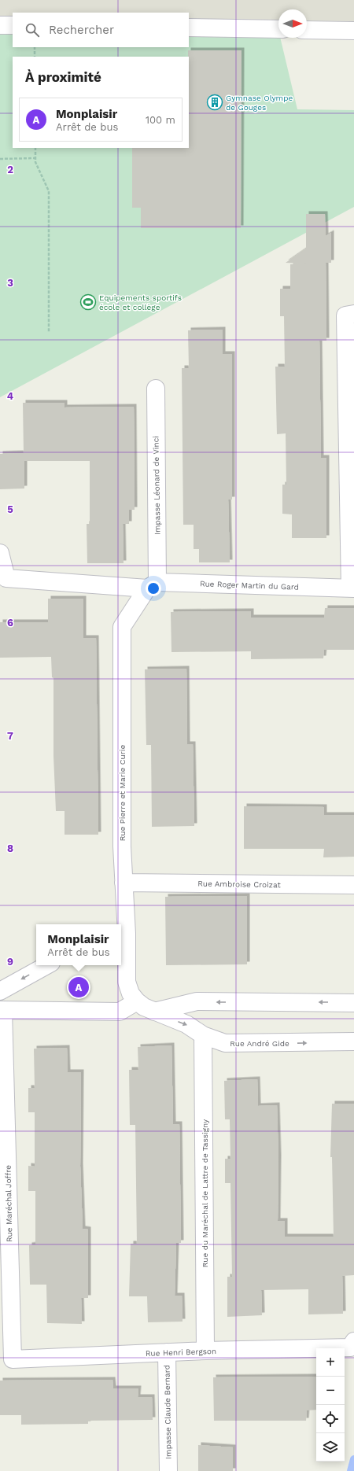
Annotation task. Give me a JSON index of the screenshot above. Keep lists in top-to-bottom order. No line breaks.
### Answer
{"streets":{"street":["Impasse Léonard de Vinci","Rue Roger Martin du Gard","Rue Pierre et Marie Curie","Rue Ambroise Croizat","Rue André Gide","Rue du Maréchal de Lattre de Tassigny","Rue Maréchal Joffre","Rue Henri Bergson","Impasse Claude Bernard"]},"crossings":[["Impasse Léonard de Vinci","Rue Roger Martin du Gard"],["Impasse Léonard de Vinci","Rue Pierre et Marie Curie"],["Rue Roger Martin du Gard","Rue Pierre et Marie Curie"],["Rue Pierre et Marie Curie","Rue Ambroise Croizat"],["Rue Pierre et Marie Curie","Rue André Gide"],["Rue André Gide","Rue du Maréchal de Lattre de Tassigny"],["Rue du Maréchal de Lattre de Tassigny","Rue Henri Bergson"],["Rue Maréchal Joffre","Rue Henri Bergson"],["Rue Henri Bergson","Impasse Claude Bernard"]],"places":{"building":["Gymnase Olympe de Gouges"],"sports":["Equipements sportifs école et collège"]},"north":"right","page":{"search":"Rechercher","heading":"À proximité","list":[{"mark":"A","name":"Monplaisir","note":"Arrêt de bus","value":"100 m"}],"popup":["Monplaisir","Arrêt de bus"],"pins":"A","map_buttons":["+","−"]},"grid":{"rows":["2","3","4","5","6","7","8","9"]}}
